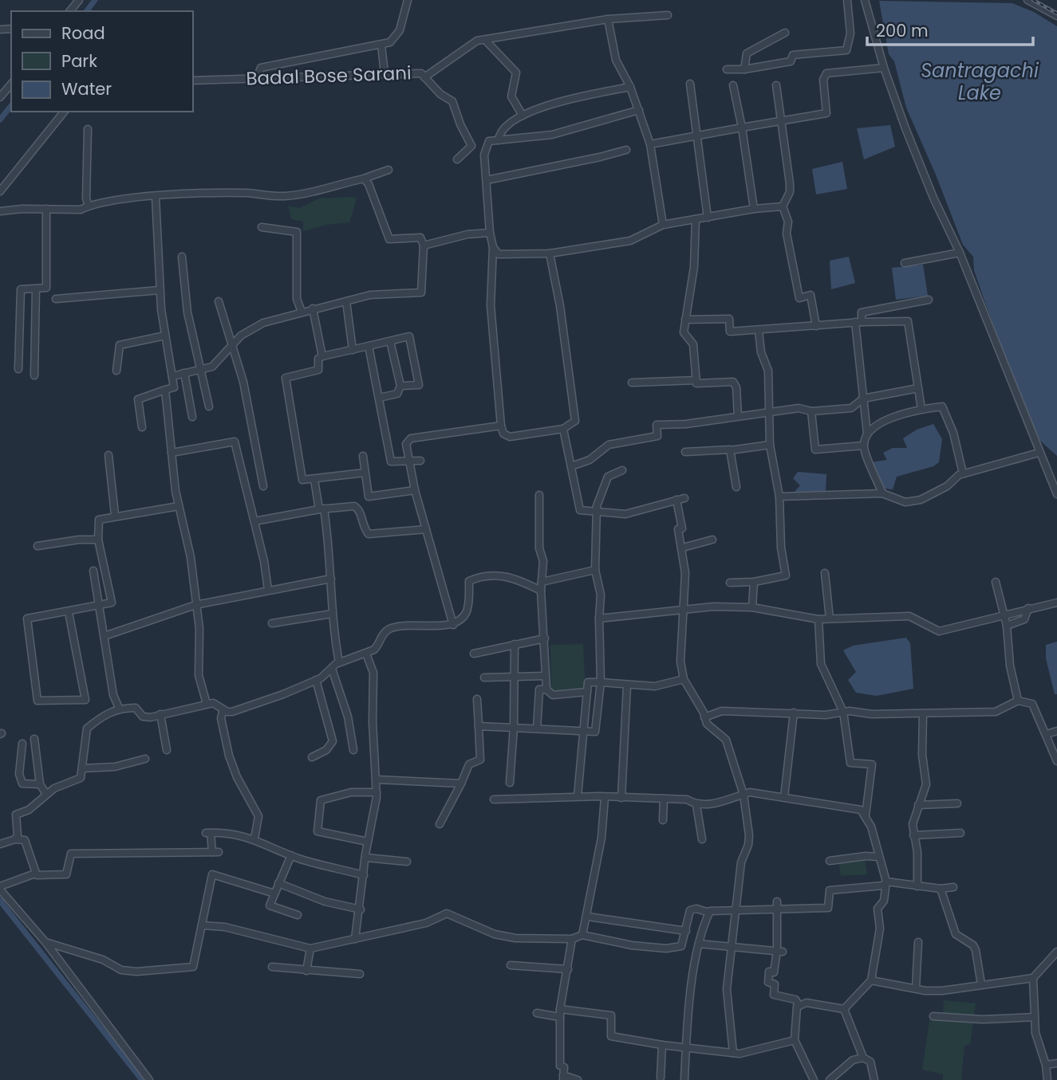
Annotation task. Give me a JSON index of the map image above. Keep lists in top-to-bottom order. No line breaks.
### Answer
{"streets":{"street":["Badal Bose Sarani"]},"water":["Santragachi Lake"],"legend":["Road","Park","Water"],"scale_bar":"200 m"}
